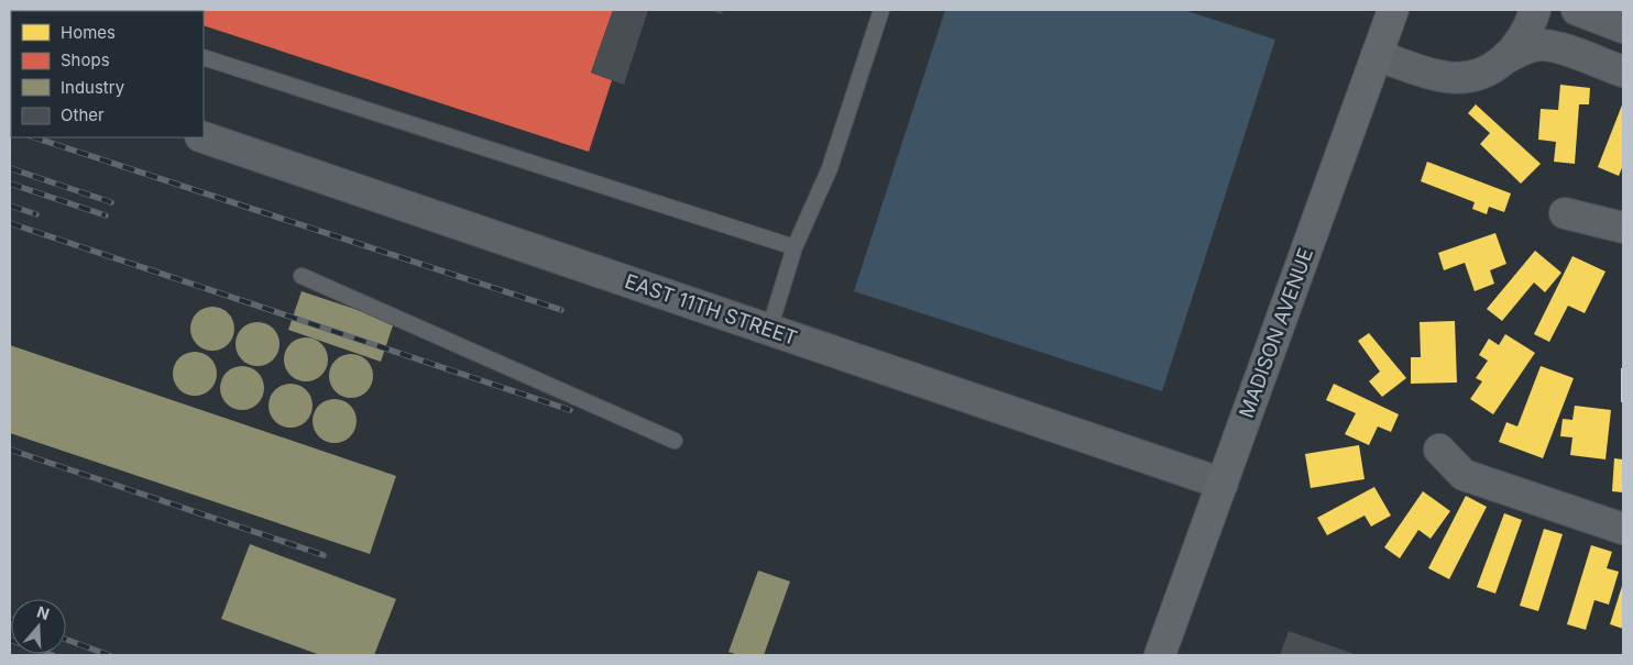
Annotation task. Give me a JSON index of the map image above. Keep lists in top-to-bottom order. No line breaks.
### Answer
{"streets":{"main road":["MADISON AVENUE"],"street":["EAST 11TH STREET"]},"crossings":[["EAST 11TH STREET","MADISON AVENUE"]],"legend":["Homes","Shops","Industry","Other"],"north":"top"}
